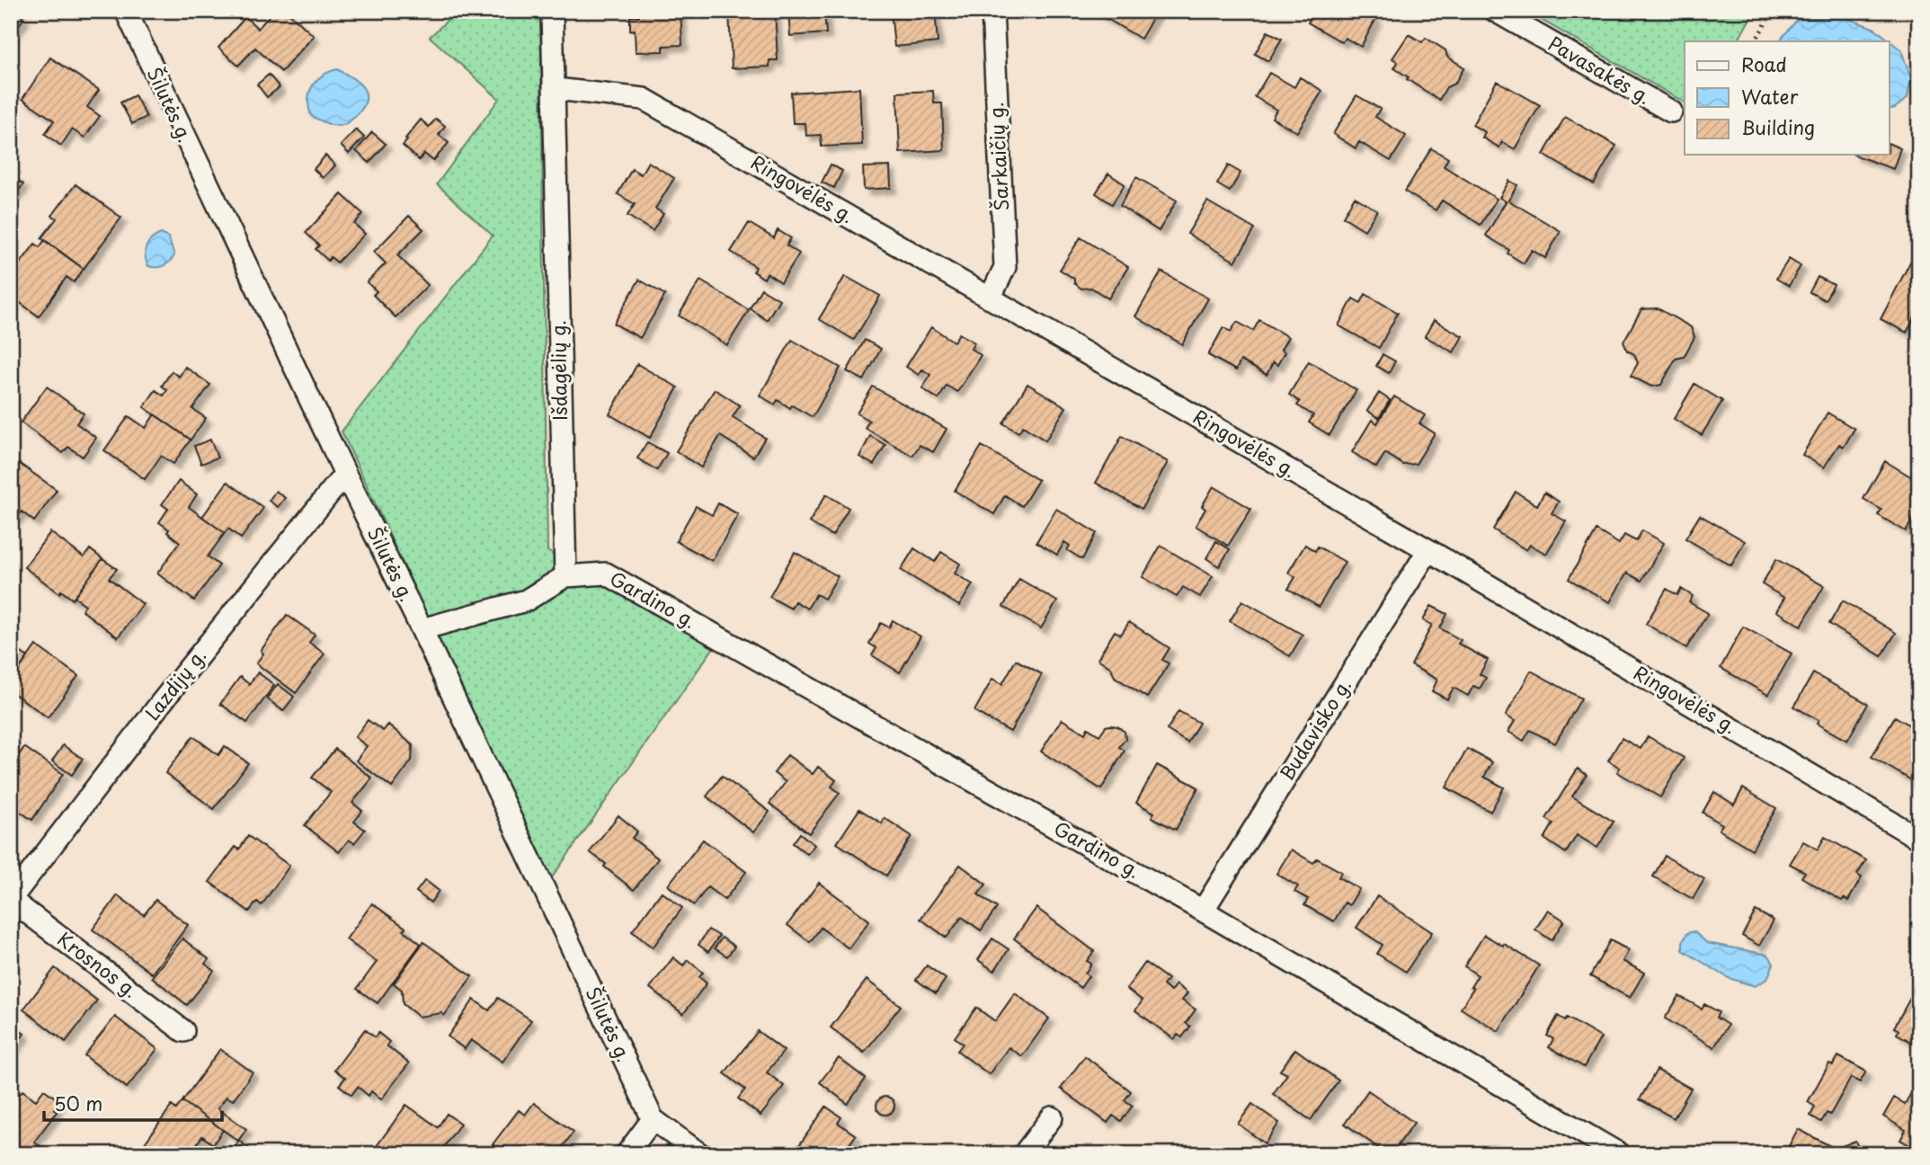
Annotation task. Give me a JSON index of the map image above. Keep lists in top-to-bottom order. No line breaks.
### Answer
{"streets":{"street":["Pavasakės g.","Šilutės g.","Šarkaičių g.","Ringovėlės g.","Išdagėlių g.","Gardino g.","Lazdijų g.","Budavisko g.","Krosnos g."]},"crossings":[["Šilutės g.","Lazdijų g."],["Šarkaičių g.","Ringovėlės g."],["Ringovėlės g.","Išdagėlių g."],["Ringovėlės g.","Budavisko g."],["Išdagėlių g.","Gardino g."],["Gardino g.","Budavisko g."],["Lazdijų g.","Krosnos g."]],"legend":["Road","Water","Building"],"scale_bar":"50 m"}
